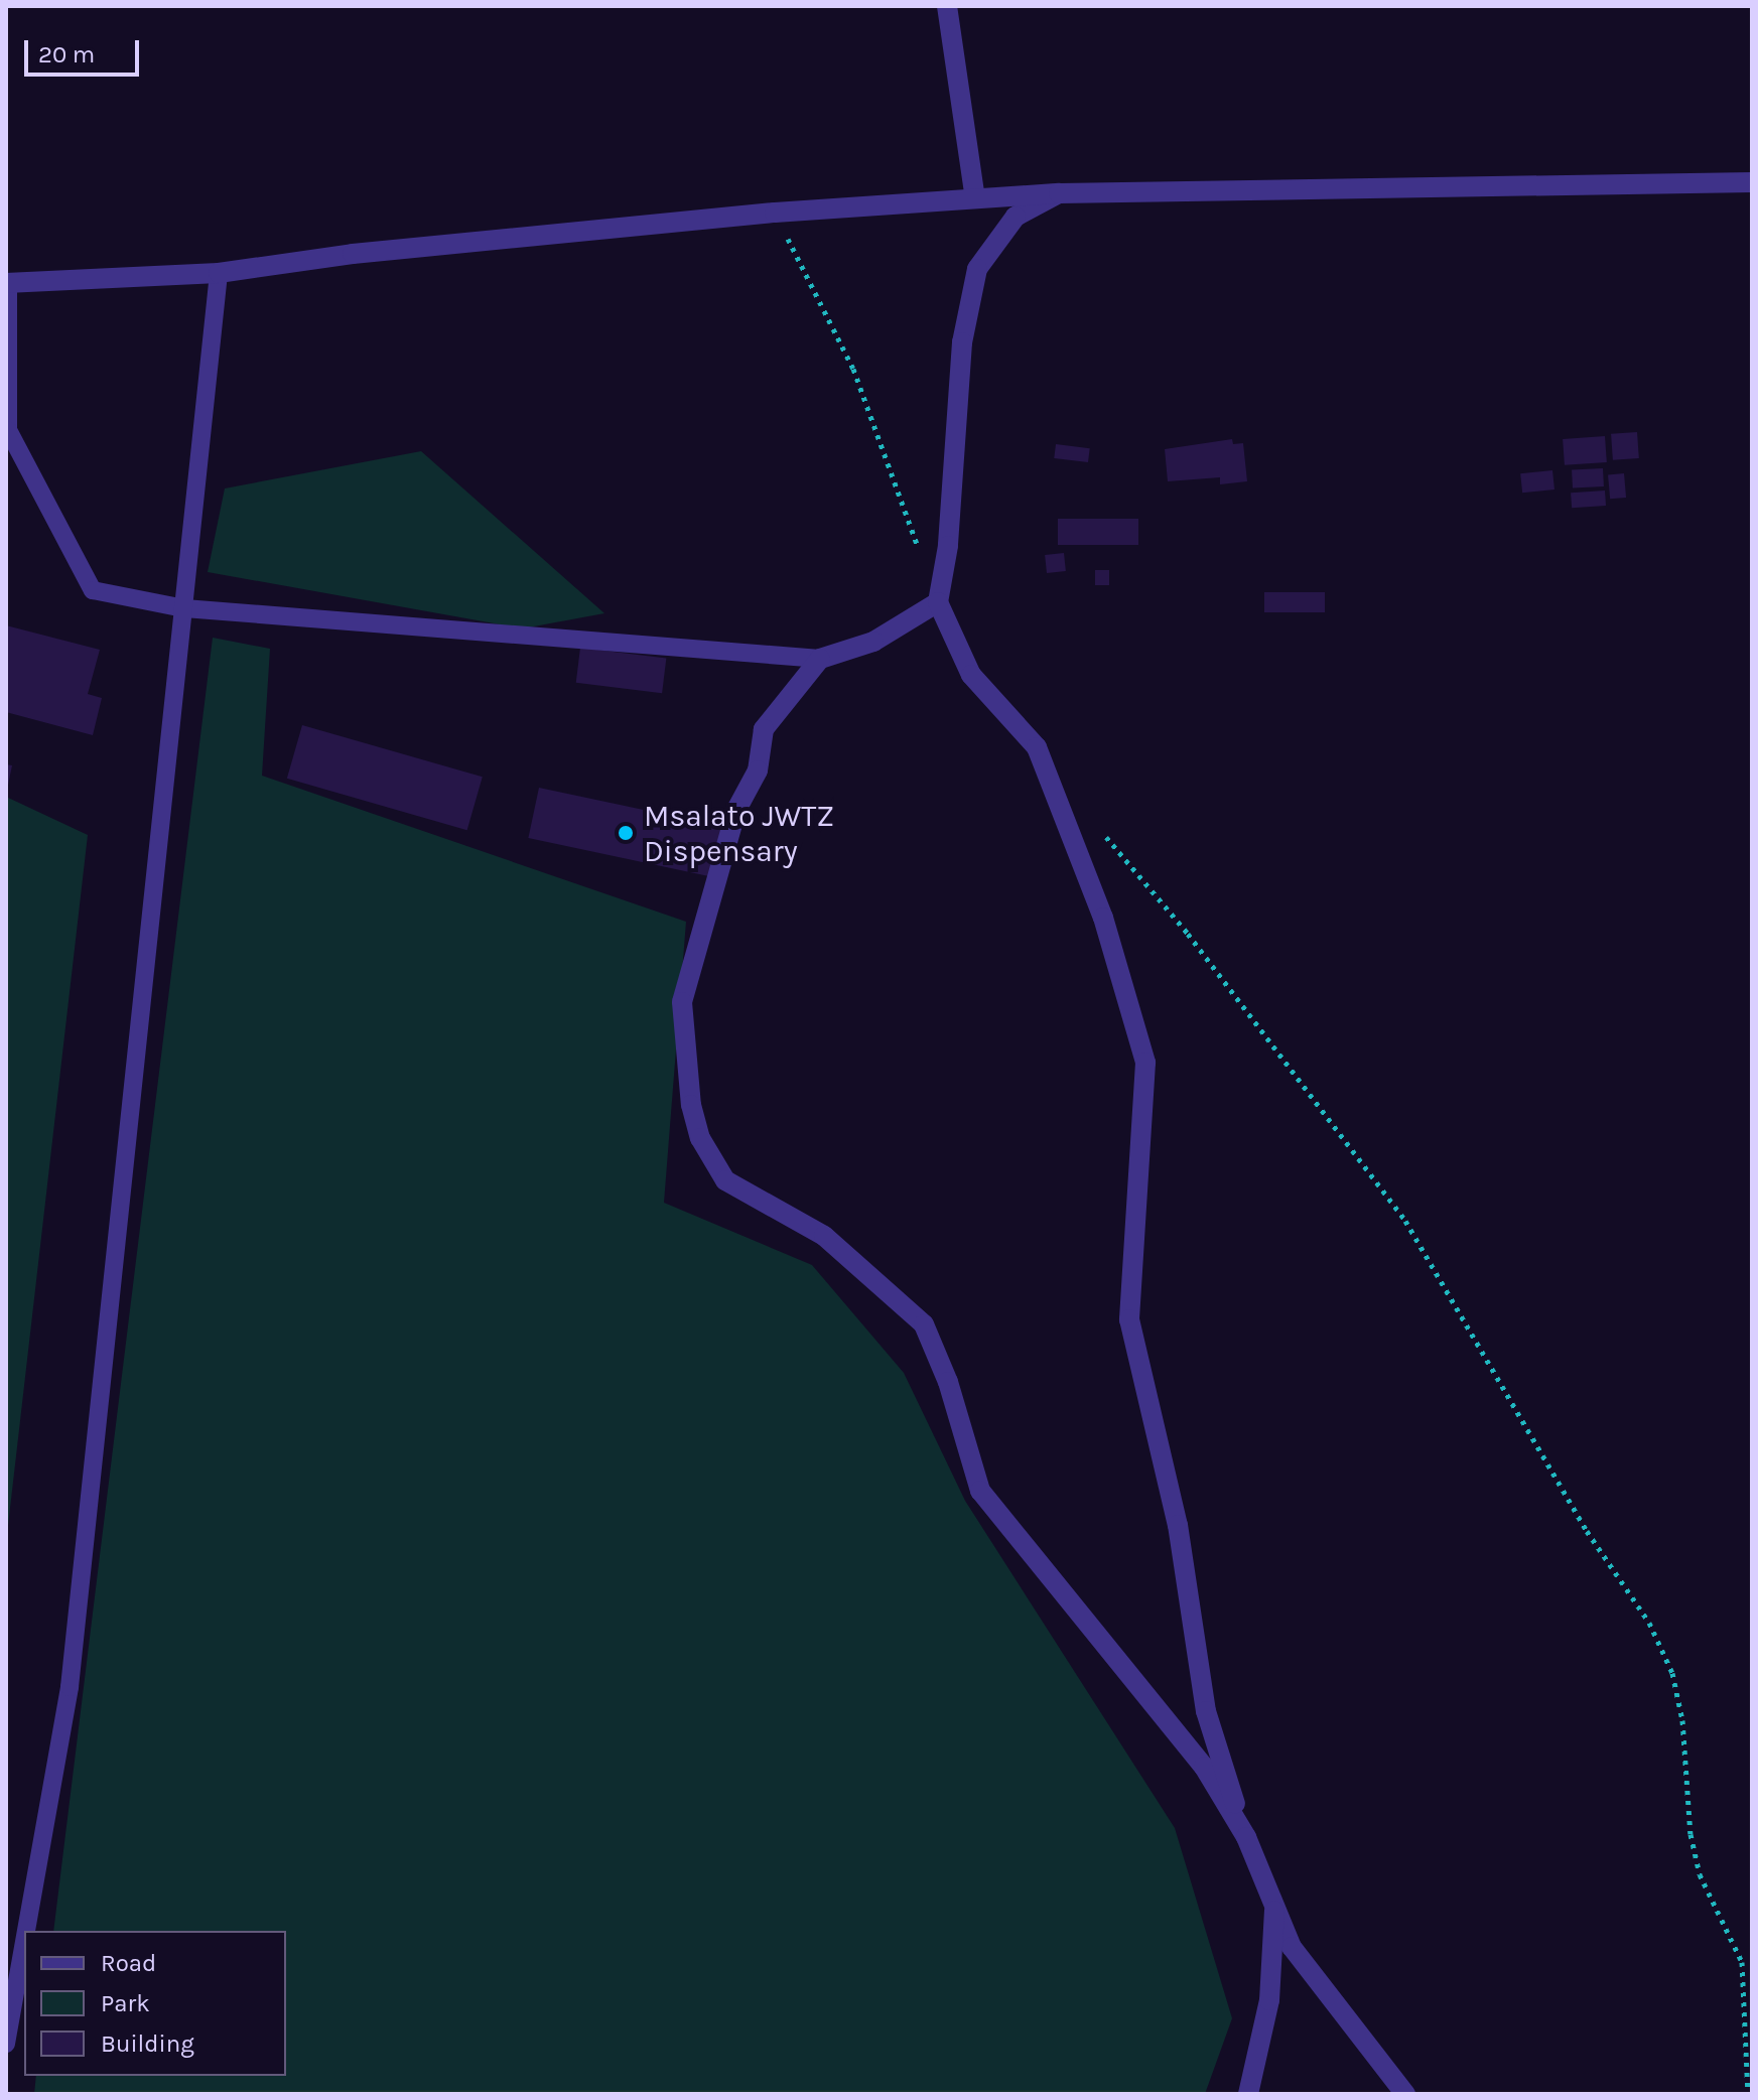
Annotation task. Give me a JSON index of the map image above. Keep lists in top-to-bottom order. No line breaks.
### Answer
{"places":["Msalato JWTZ Dispensary"],"legend":["Road","Park","Building"],"scale_bar":"20 m"}
